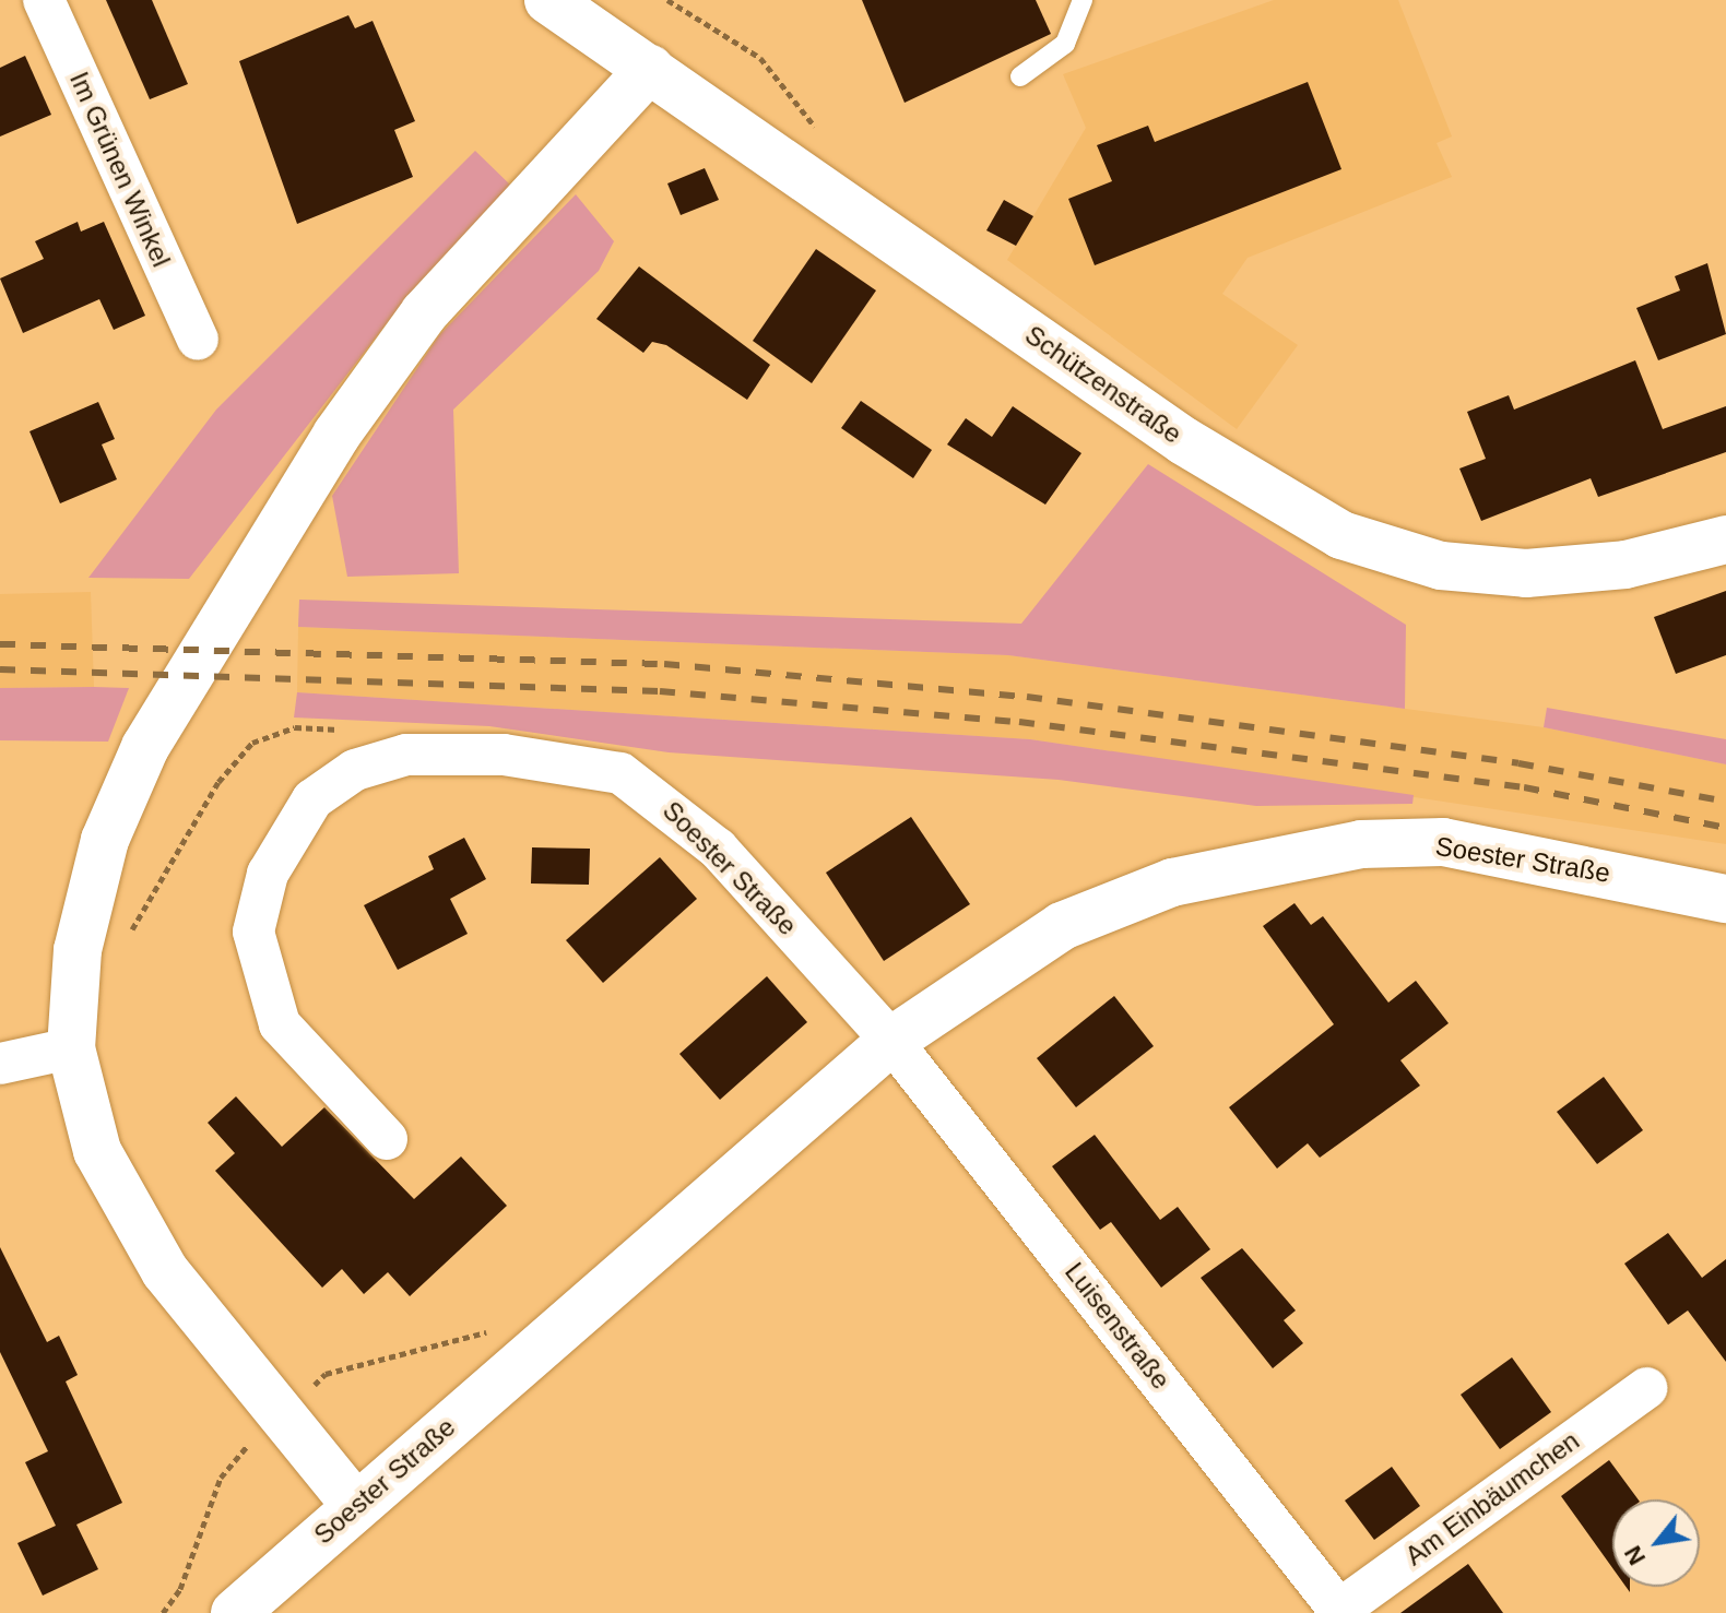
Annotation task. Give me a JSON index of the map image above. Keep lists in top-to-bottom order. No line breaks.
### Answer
{"streets":{"street":["Im Grünen Winkel","Schützenstraße","Soester Straße","Luisenstraße","Am Einbäumchen"]},"crossings":[["Soester Straße","Luisenstraße"],["Luisenstraße","Am Einbäumchen"]],"north":"bottom left"}
